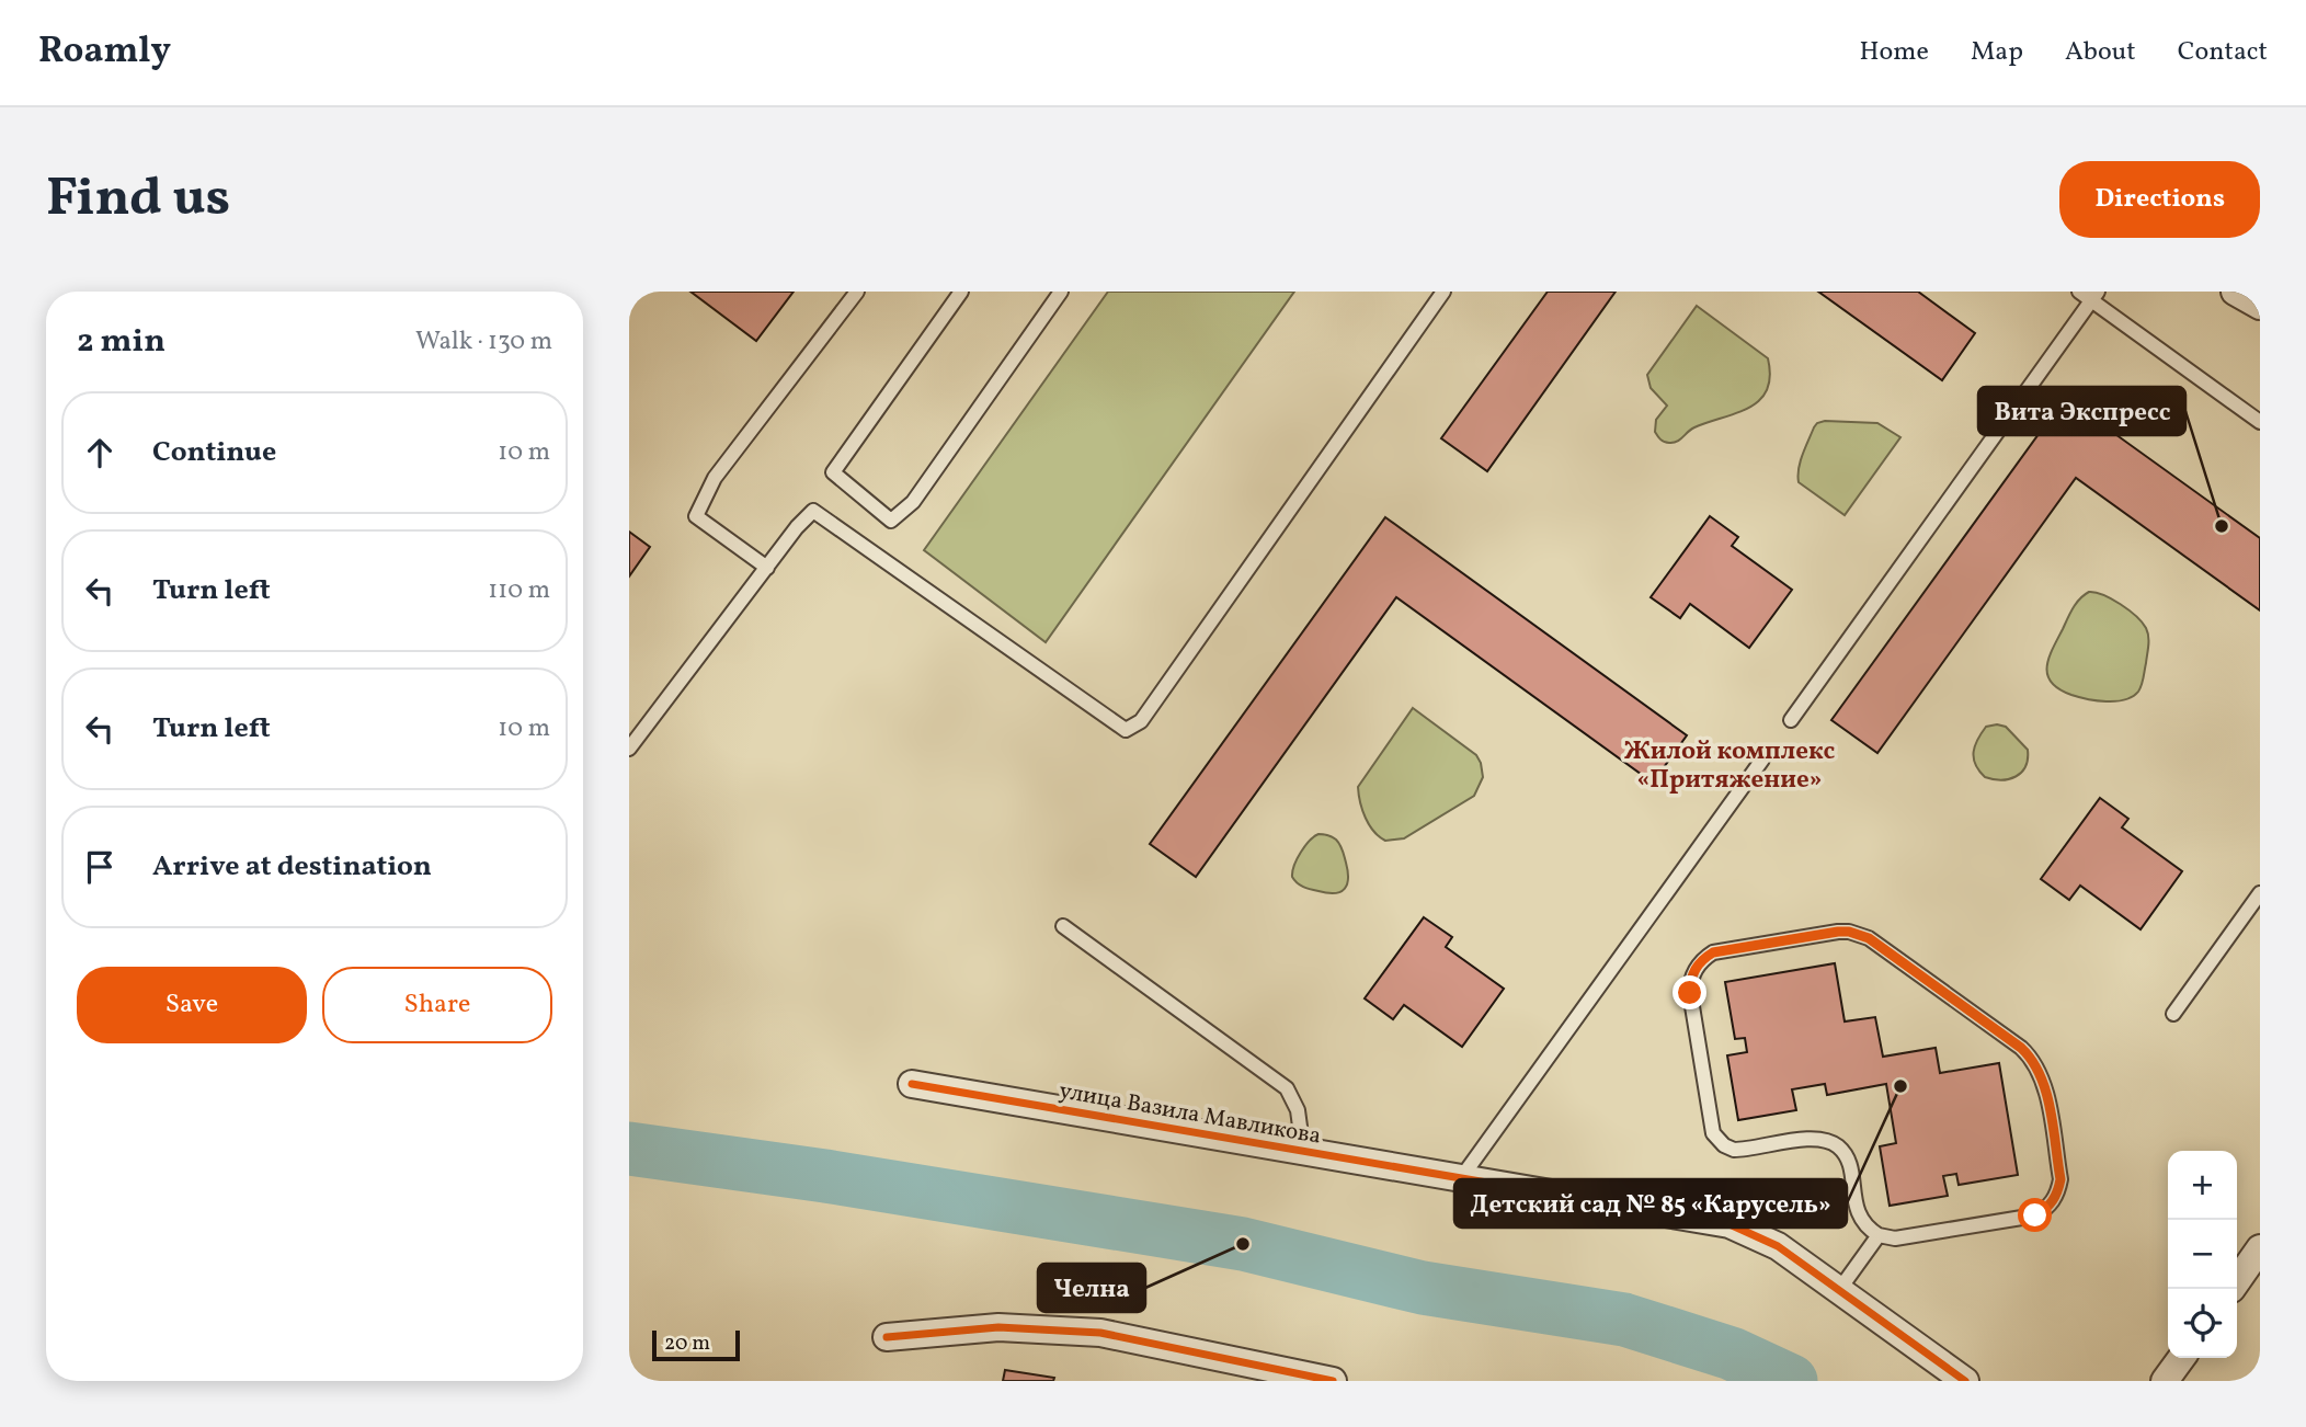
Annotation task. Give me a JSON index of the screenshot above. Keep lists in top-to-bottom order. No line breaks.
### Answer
{"streets":{"street":["улица Вазила Мавликова"]},"districts":["Жилой комплекс «Притяжение»"],"places":["Вита Экспресс","Детский сад № 85 «Карусель»","Челна"],"scale_bar":"20 m","page":{"header":"Roamly","nav":["Home","Map","About","Contact"],"buttons":["Directions",["Save","Share"]],"title":"Find us","heading":["2 min","Walk · 130 m"],"list":[["Continue","10 m"],["Turn left","110 m"],["Turn left","10 m"],"Arrive at destination"],"map_buttons":["+","−"],"scale":"20 m"}}
